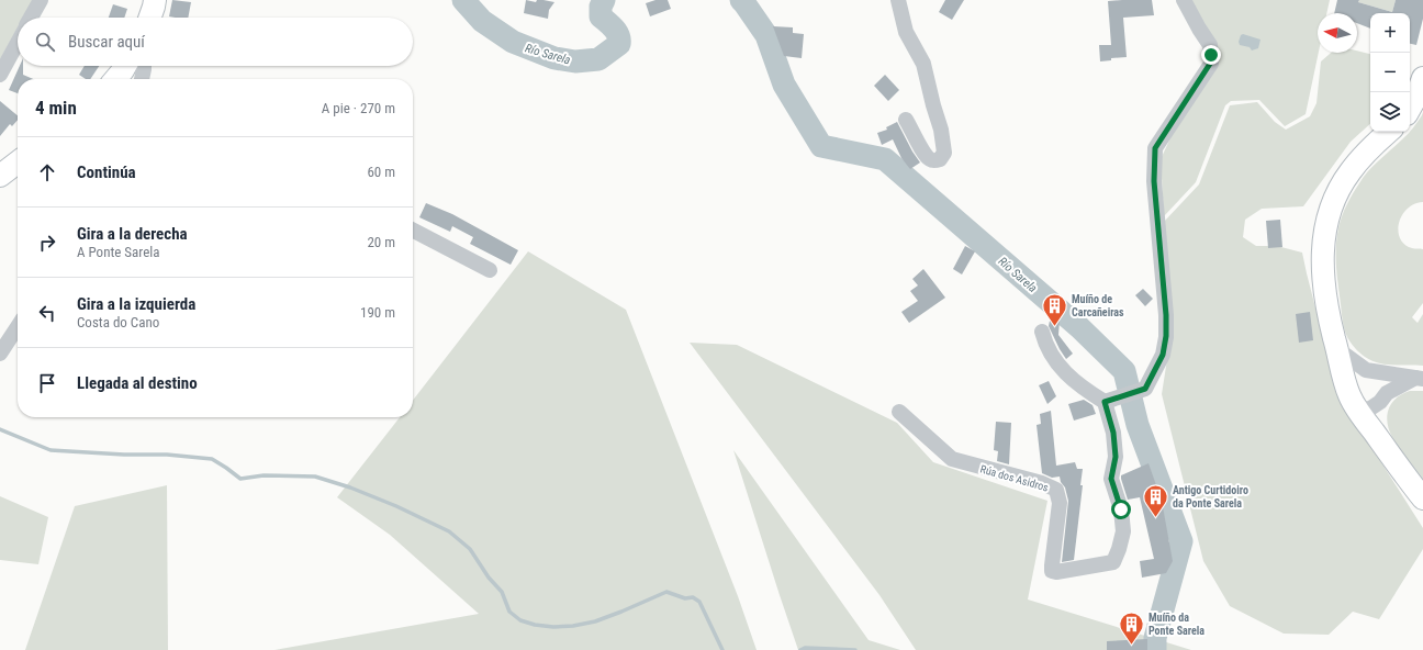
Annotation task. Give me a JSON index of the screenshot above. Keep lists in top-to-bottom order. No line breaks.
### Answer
{"streets":{"street":["Rúa dos Asidros"]},"water":["Río Sarela"],"places":{"building":["Muíño de Carcañeiras","Antigo Curtidoiro da Ponte Sarela","Muíño da Ponte Sarela"]},"north":"left","page":{"map_buttons":["+","−"],"search":"Buscar aquí","heading":["4 min","A pie · 270 m"],"list":[["Continúa","60 m"],["Gira a la derecha","A Ponte Sarela","20 m"],["Gira a la izquierda","Costa do Cano","190 m"],"Llegada al destino"]}}
